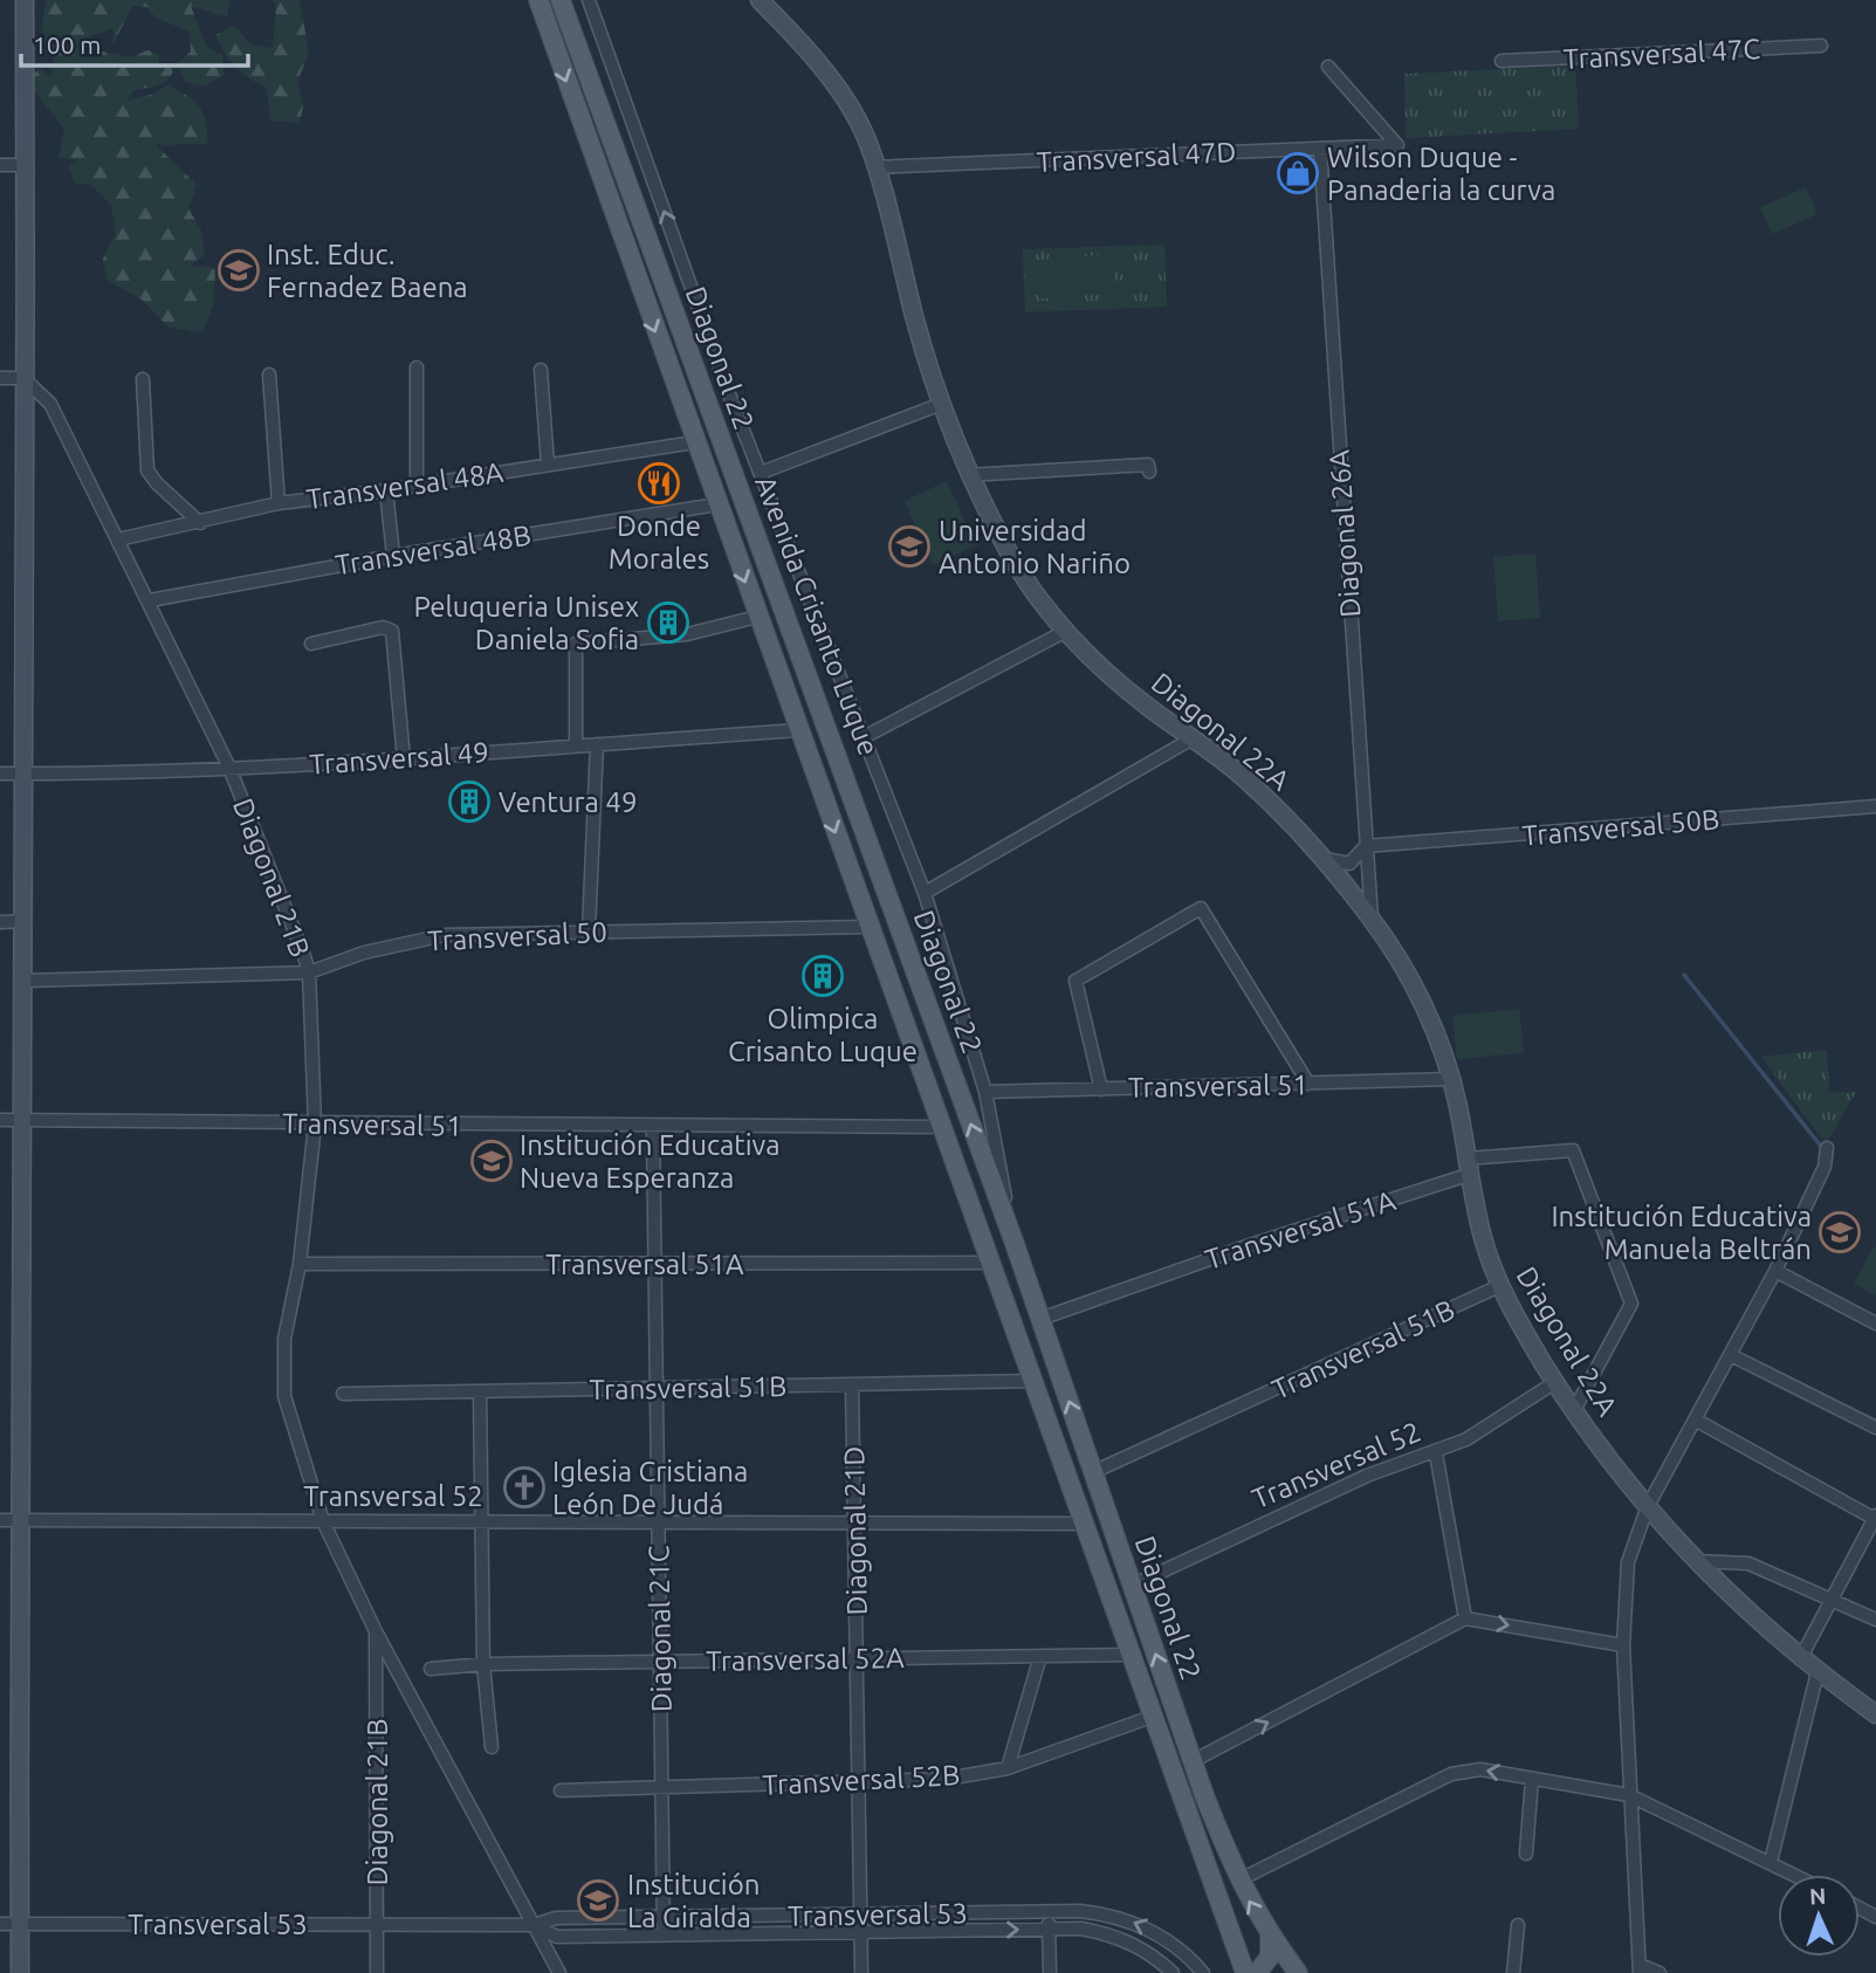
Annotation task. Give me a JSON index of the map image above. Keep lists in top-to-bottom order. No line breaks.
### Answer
{"streets":{"main road":["Diagonal 22"],"street":["Transversal 47C","Transversal 47D","Transversal 48A","Diagonal 26A","Transversal 48B","Avenida Crisanto Luque","Diagonal 22A","Transversal 49","Transversal 50B","Diagonal 21B","Transversal 50","Transversal 51","Transversal 51A","Transversal 51B","Transversal 52","Diagonal 21D","Diagonal 21C","Transversal 52A","Transversal 52B","Transversal 53"]},"crossings":[["Transversal 47D","Diagonal 26A"],["Transversal 47D","Diagonal 22A"],["Diagonal 22","Transversal 48A"],["Diagonal 22","Transversal 48B"],["Diagonal 22","Avenida Crisanto Luque"],["Diagonal 22","Transversal 49"],["Diagonal 22","Transversal 50"],["Diagonal 22","Transversal 51"],["Diagonal 22","Transversal 51A"],["Diagonal 22","Transversal 51B"],["Diagonal 22","Transversal 52"],["Diagonal 22","Transversal 52A"],["Diagonal 22","Transversal 52B"],["Transversal 48A","Diagonal 21B"],["Diagonal 26A","Diagonal 22A"],["Diagonal 26A","Transversal 50B"],["Transversal 48B","Diagonal 21B"],["Avenida Crisanto Luque","Transversal 51"],["Diagonal 22A","Transversal 51"],["Diagonal 22A","Transversal 51A"],["Diagonal 22A","Transversal 51B"],["Diagonal 22A","Transversal 52"],["Transversal 49","Diagonal 21B"],["Diagonal 21B","Transversal 50"],["Diagonal 21B","Transversal 51"],["Diagonal 21B","Transversal 51A"],["Diagonal 21B","Transversal 52"],["Diagonal 21B","Transversal 53"],["Transversal 51","Diagonal 21C"],["Transversal 51A","Diagonal 21C"],["Transversal 51B","Diagonal 21D"],["Transversal 51B","Diagonal 21C"],["Transversal 52","Diagonal 21D"],["Transversal 52","Diagonal 21C"],["Diagonal 21D","Transversal 52A"],["Diagonal 21D","Transversal 52B"],["Diagonal 21D","Transversal 53"],["Diagonal 21C","Transversal 52A"],["Diagonal 21C","Transversal 52B"],["Diagonal 21C","Transversal 53"]],"one_way":["Avenida Crisanto Luque"],"places":{"shop":["Wilson Duque - Panaderia la curva"],"school or university":["Inst. Educ. Fernadez Baena","Universidad Antonio Nariño","Institución Educativa Nueva Esperanza","Institución Educativa Manuela Beltrán","Institución La Giralda"],"restaurant":["Donde Morales"],"building":["Peluqueria Unisex Daniela Sofia","Ventura 49","Olimpica Crisanto Luque"],"church":["Iglesia Cristiana León De Judá"]},"scale_bar":"100 m","north":"top"}
